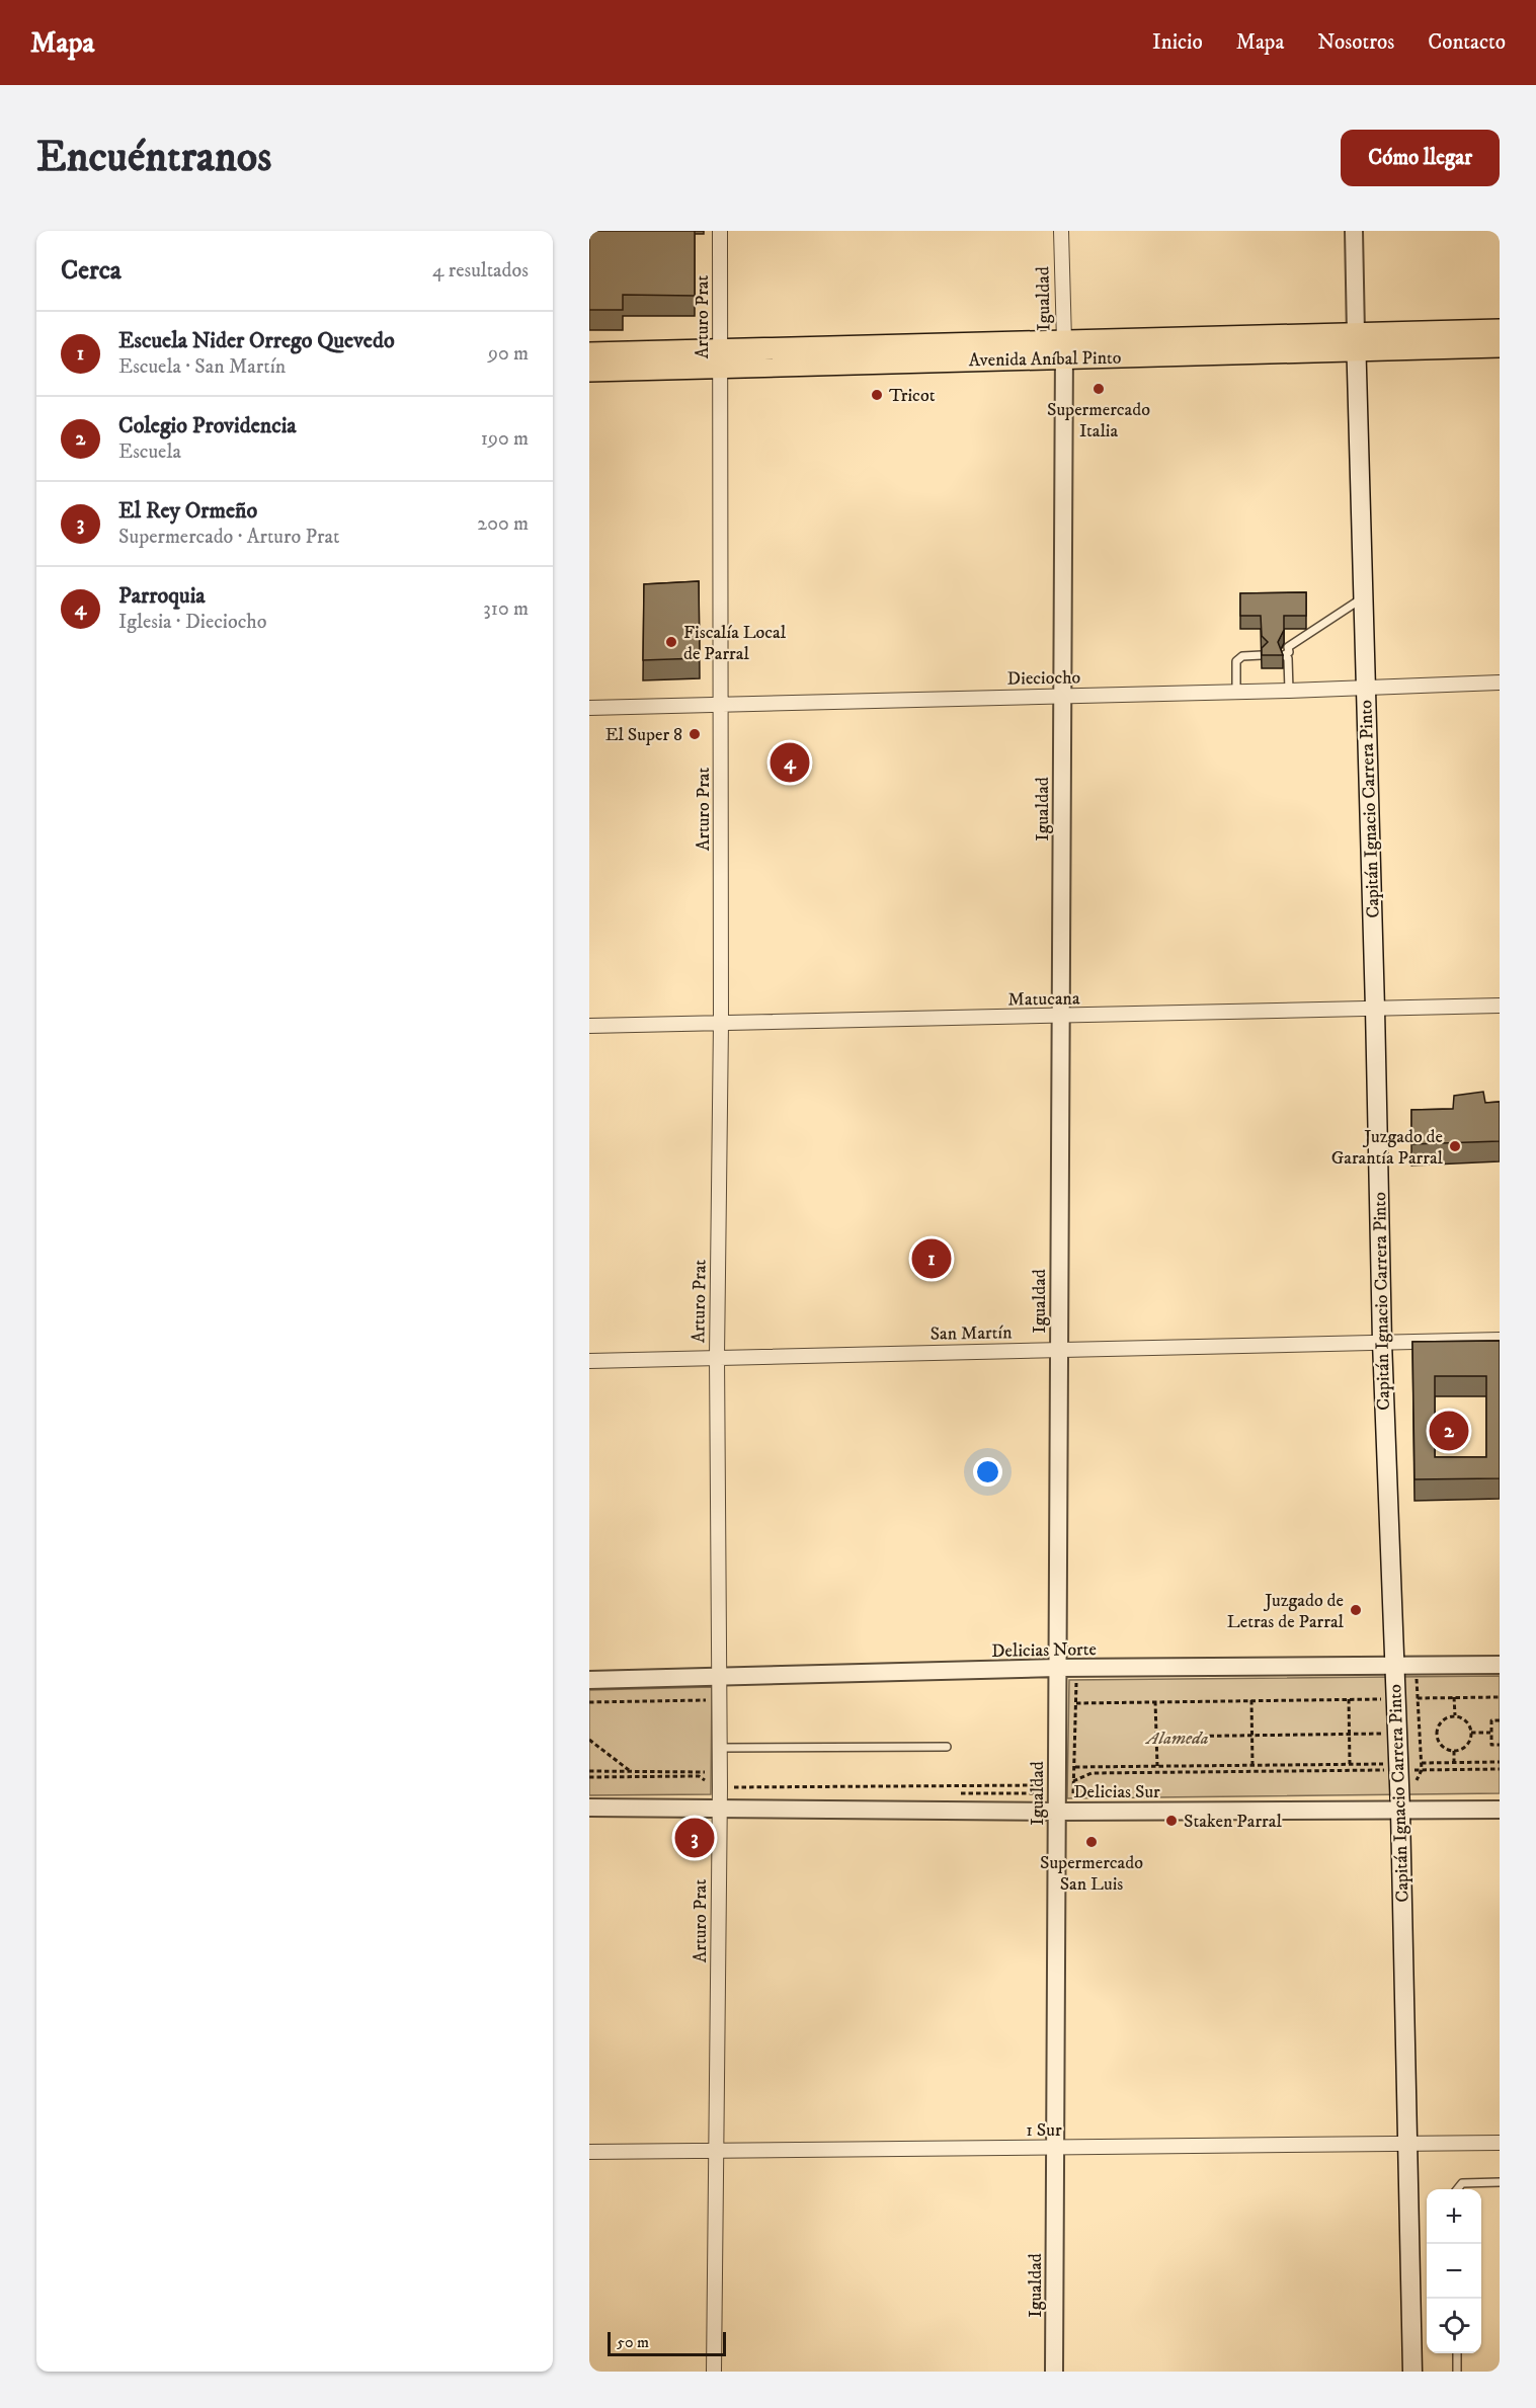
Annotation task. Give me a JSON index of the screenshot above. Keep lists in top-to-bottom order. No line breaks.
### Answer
{"streets":{"main road":["Avenida Aníbal Pinto","Capitán Ignacio Carrera Pinto"],"street":["Igualdad","Arturo Prat","Dieciocho","Matucana","San Martín","Delicias Norte","Delicias Sur","1 Sur"]},"crossings":[["Igualdad","Avenida Aníbal Pinto"],["Igualdad","Dieciocho"],["Igualdad","Matucana"],["Igualdad","San Martín"],["Igualdad","Delicias Norte"],["Igualdad","Delicias Sur"],["Igualdad","1 Sur"],["Arturo Prat","Avenida Aníbal Pinto"],["Arturo Prat","Dieciocho"],["Arturo Prat","Matucana"],["Arturo Prat","San Martín"],["Arturo Prat","Delicias Norte"],["Arturo Prat","Delicias Sur"],["Arturo Prat","1 Sur"],["Avenida Aníbal Pinto","Capitán Ignacio Carrera Pinto"],["Dieciocho","Capitán Ignacio Carrera Pinto"],["Capitán Ignacio Carrera Pinto","Matucana"],["Capitán Ignacio Carrera Pinto","San Martín"],["Capitán Ignacio Carrera Pinto","Delicias Norte"],["Capitán Ignacio Carrera Pinto","Delicias Sur"],["Capitán Ignacio Carrera Pinto","1 Sur"]],"parks":["Alameda"],"places":["Supermercado Italia","Tricot","Fiscalía Local de Parral","El Super 8","Juzgado de Garantía Parral","Juzgado de Letras de Parral","Staken Parral","Supermercado San Luis"],"scale_bar":"50 m","page":{"header":"Mapa","nav":["Inicio","Mapa","Nosotros","Contacto"],"buttons":"Cómo llegar","title":"Encuéntranos","heading":["Cerca","4 resultados"],"list":[{"mark":"1","name":"Escuela Nider Orrego Quevedo","note":"Escuela · San Martín","value":"90 m"},{"mark":"2","name":"Colegio Providencia","note":"Escuela","value":"190 m"},{"mark":"3","name":"El Rey Ormeño","note":"Supermercado · Arturo Prat","value":"200 m"},{"mark":"4","name":"Parroquia","note":"Iglesia · Dieciocho","value":"310 m"}],"pins":["4","1","2","3"],"map_buttons":["+","−"],"scale":"50 m"}}
